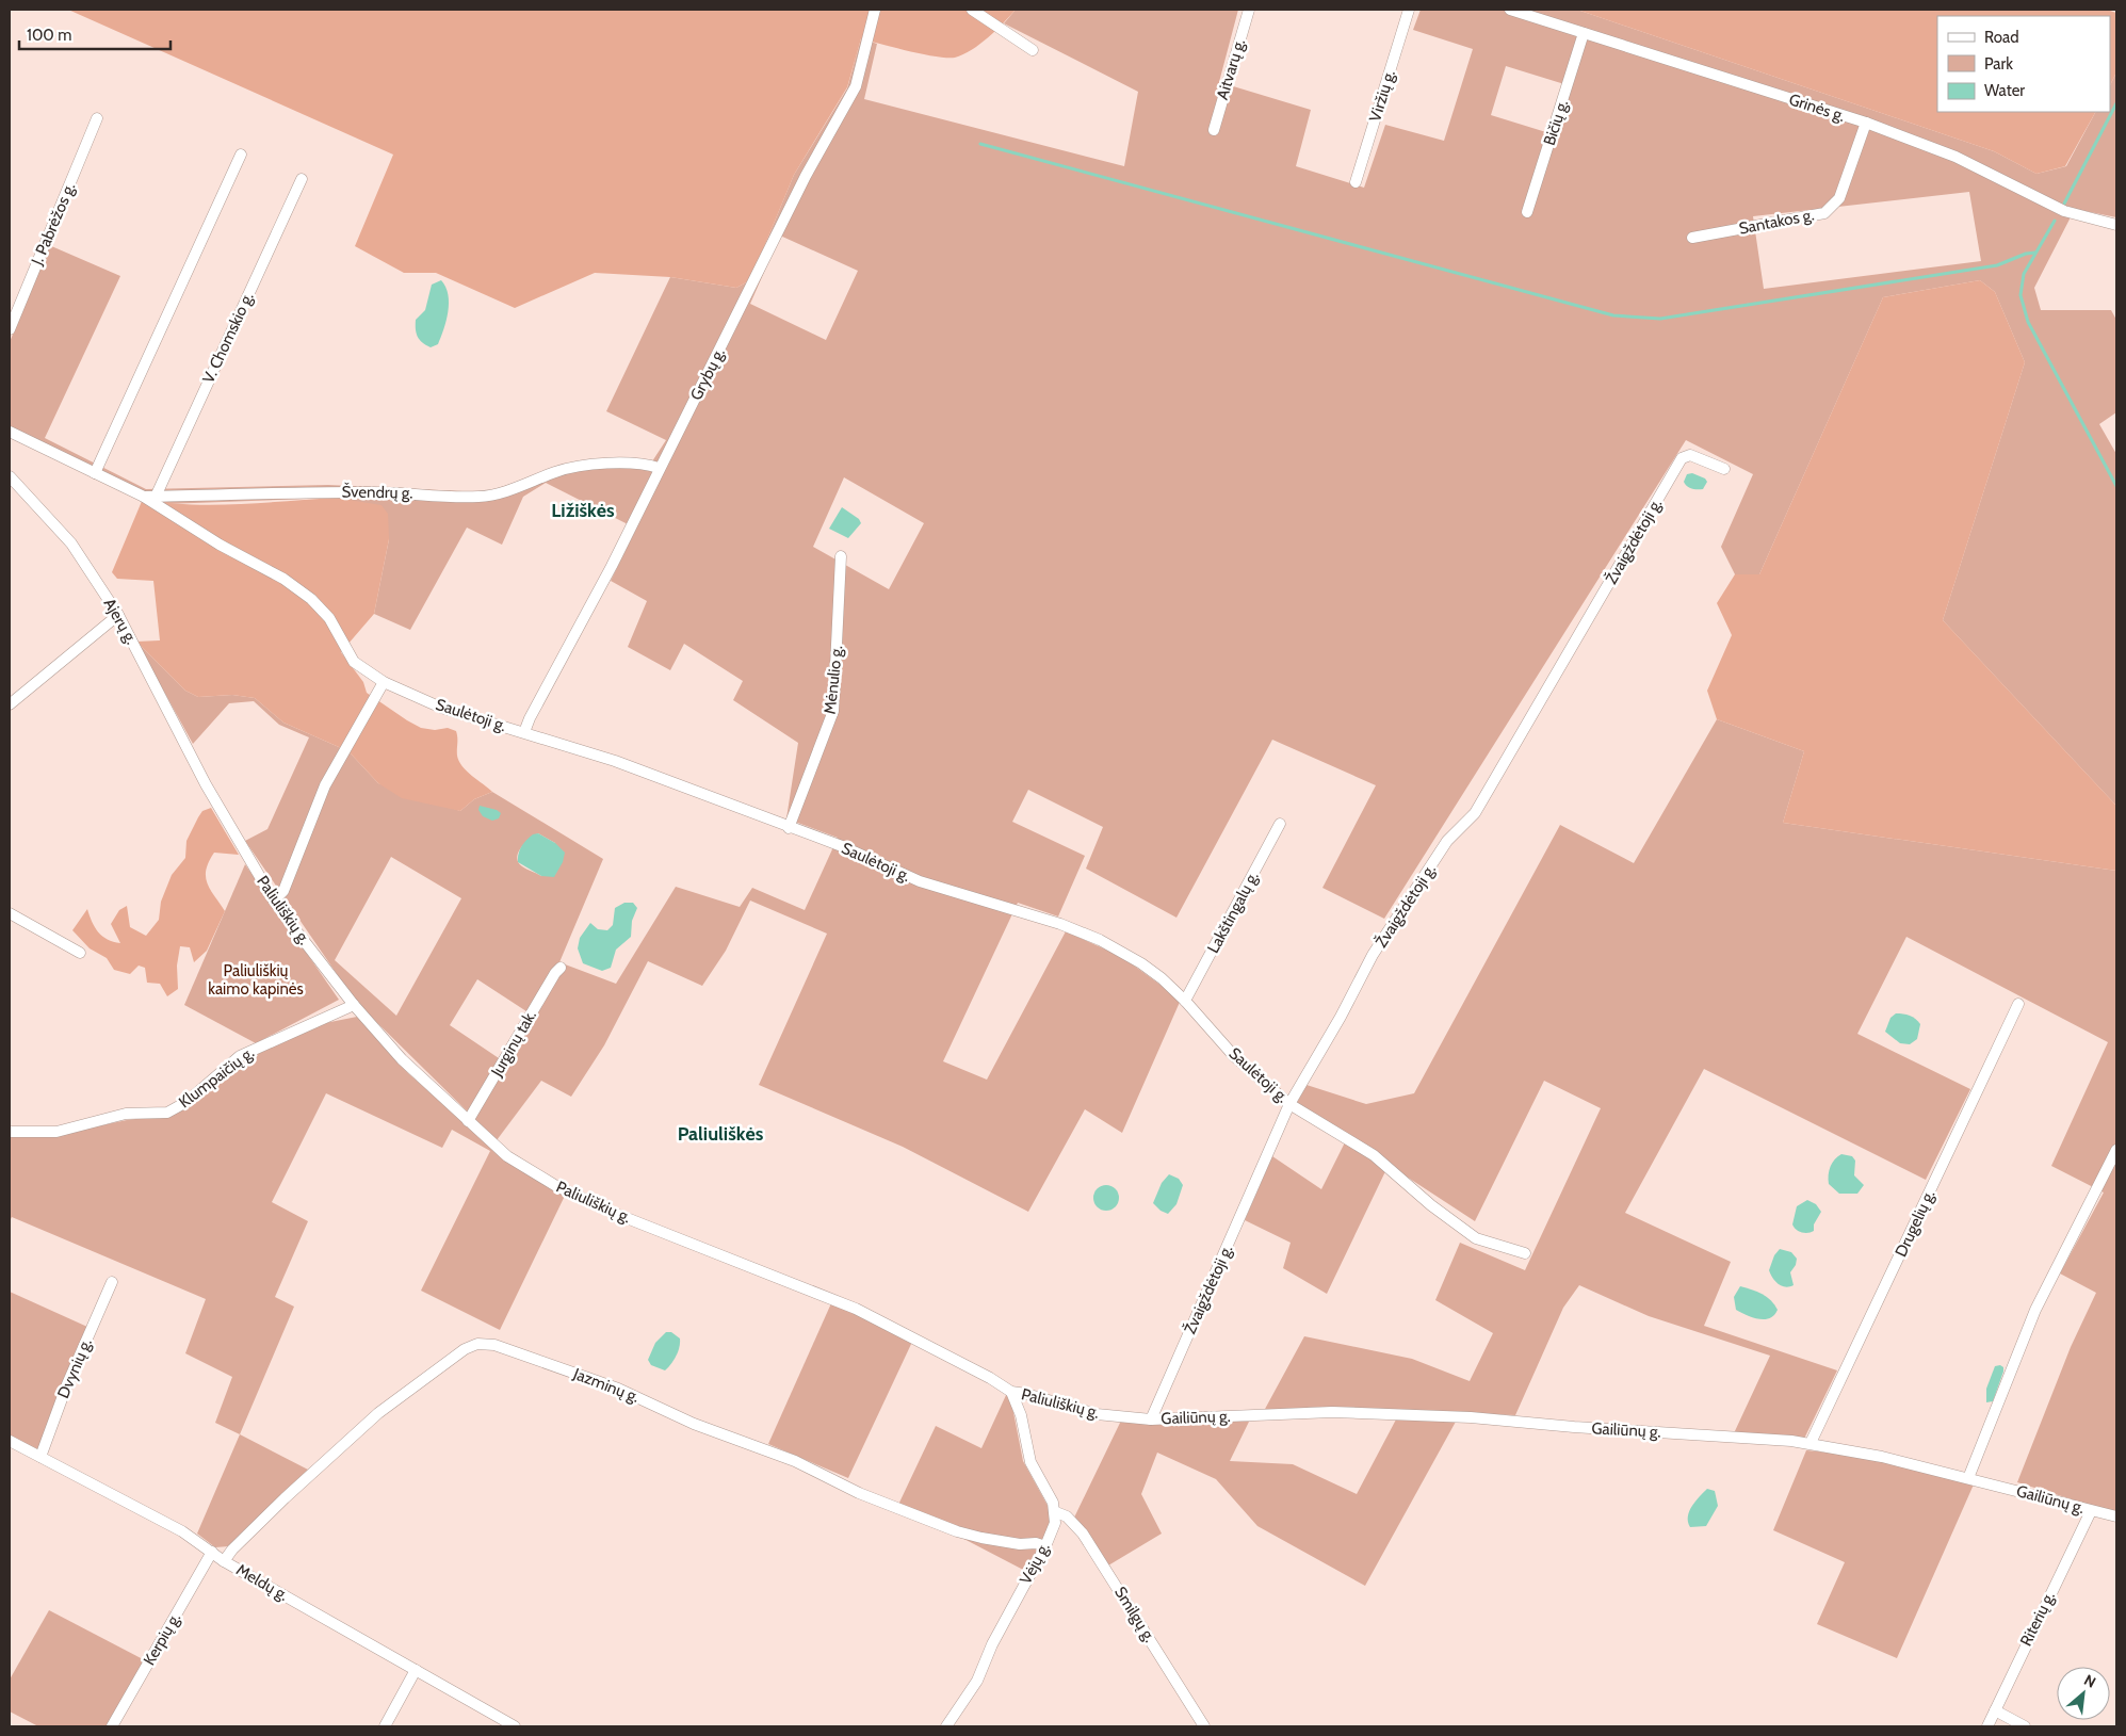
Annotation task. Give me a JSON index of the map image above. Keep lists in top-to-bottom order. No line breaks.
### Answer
{"streets":{"street":["Aitvarų g.","Viržių g.","Grinės g.","Bičių g.","Santakos g.","J. Pabrėžos g.","V. Chomskio g.","Grybų g.","Švendrų g.","Žvaigždėtoji g.","Ajerų g.","Mėnulio g.","Saulėtoji g.","Paliuliškių g.","Lakštingalų g.","Jurginų tak.","Klumpaičių g.","Drugelių g.","Dvynių g.","Jazminų g.","Gailiūnų g.","Vėjų g.","Meldų g.","Smilgų g.","Riterių g.","Kerpių g."]},"crossings":[["Grinės g.","Bičių g."],["Grinės g.","Santakos g."],["V. Chomskio g.","Švendrų g."],["Grybų g.","Švendrų g."],["Grybų g.","Saulėtoji g."],["Švendrų g.","Saulėtoji g."],["Žvaigždėtoji g.","Saulėtoji g."],["Žvaigždėtoji g.","Gailiūnų g."],["Ajerų g.","Paliuliškių g."],["Mėnulio g.","Saulėtoji g."],["Saulėtoji g.","Lakštingalų g."],["Paliuliškių g.","Jurginų tak."],["Paliuliškių g.","Klumpaičių g."],["Paliuliškių g.","Gailiūnų g."],["Drugelių g.","Gailiūnų g."],["Dvynių g.","Meldų g."],["Jazminų g.","Vėjų g."],["Jazminų g.","Meldų g."],["Gailiūnų g.","Riterių g."],["Vėjų g.","Smilgų g."],["Meldų g.","Kerpių g."]],"districts":["Ližiškės","Paliuliškės"],"parks":["Paliuliškių kaimo kapinės"],"legend":["Road","Park","Water"],"scale_bar":"100 m","north":"top right"}
